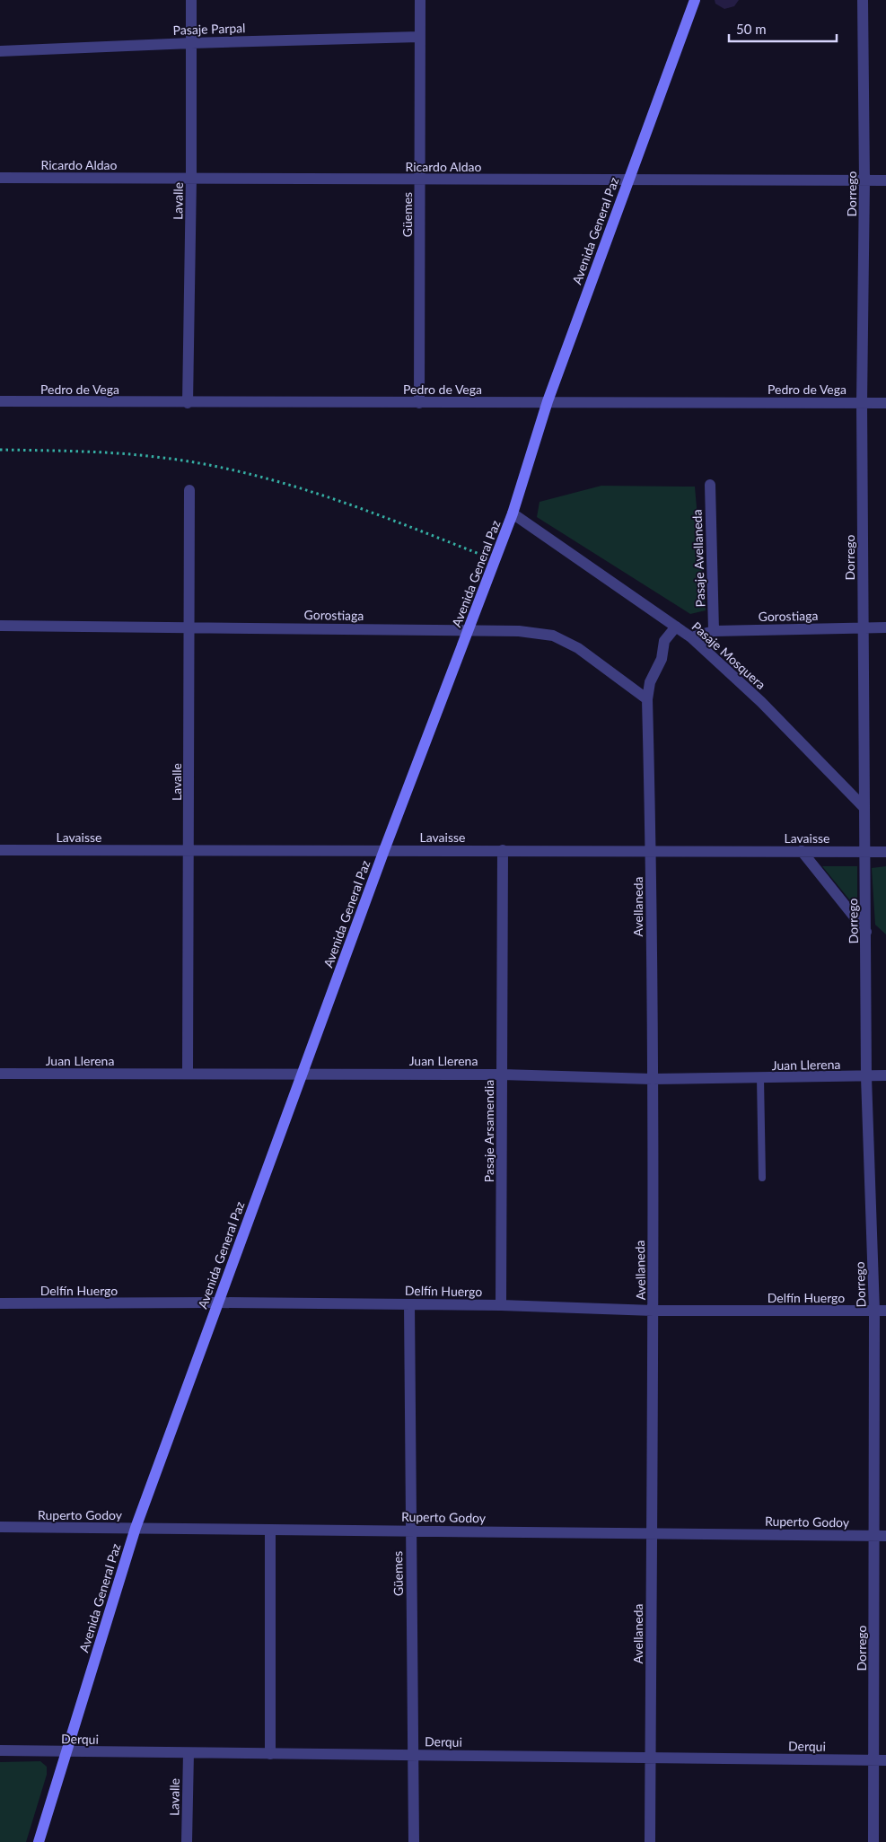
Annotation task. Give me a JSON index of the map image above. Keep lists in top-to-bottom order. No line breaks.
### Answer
{"streets":{"main road":["Avenida General Paz"],"street":["Pasaje Parpal","Ricardo Aldao","Dorrego","Lavalle","Güemes","Pedro de Vega","Pasaje Avellaneda","Gorostiaga","Pasaje Mosquera","Lavaisse","Avellaneda","Juan Llerena","Pasaje Arsamendia","Delfín Huergo","Ruperto Godoy","Derqui"]},"crossings":[["Pasaje Parpal","Lavalle"],["Pasaje Parpal","Güemes"],["Ricardo Aldao","Dorrego"],["Ricardo Aldao","Lavalle"],["Ricardo Aldao","Güemes"],["Ricardo Aldao","Avenida General Paz"],["Dorrego","Pedro de Vega"],["Dorrego","Gorostiaga"],["Dorrego","Pasaje Mosquera"],["Dorrego","Lavaisse"],["Dorrego","Juan Llerena"],["Dorrego","Delfín Huergo"],["Dorrego","Ruperto Godoy"],["Dorrego","Derqui"],["Lavalle","Pedro de Vega"],["Lavalle","Gorostiaga"],["Lavalle","Lavaisse"],["Lavalle","Juan Llerena"],["Lavalle","Derqui"],["Güemes","Pedro de Vega"],["Güemes","Delfín Huergo"],["Güemes","Ruperto Godoy"],["Güemes","Derqui"],["Avenida General Paz","Pedro de Vega"],["Avenida General Paz","Gorostiaga"],["Avenida General Paz","Pasaje Mosquera"],["Avenida General Paz","Lavaisse"],["Avenida General Paz","Juan Llerena"],["Avenida General Paz","Delfín Huergo"],["Avenida General Paz","Ruperto Godoy"],["Avenida General Paz","Derqui"],["Pasaje Avellaneda","Gorostiaga"],["Gorostiaga","Pasaje Mosquera"],["Gorostiaga","Avellaneda"],["Pasaje Mosquera","Avellaneda"],["Lavaisse","Avellaneda"],["Lavaisse","Pasaje Arsamendia"],["Avellaneda","Juan Llerena"],["Avellaneda","Delfín Huergo"],["Avellaneda","Ruperto Godoy"],["Avellaneda","Derqui"],["Juan Llerena","Pasaje Arsamendia"],["Pasaje Arsamendia","Delfín Huergo"]],"scale_bar":"50 m"}
